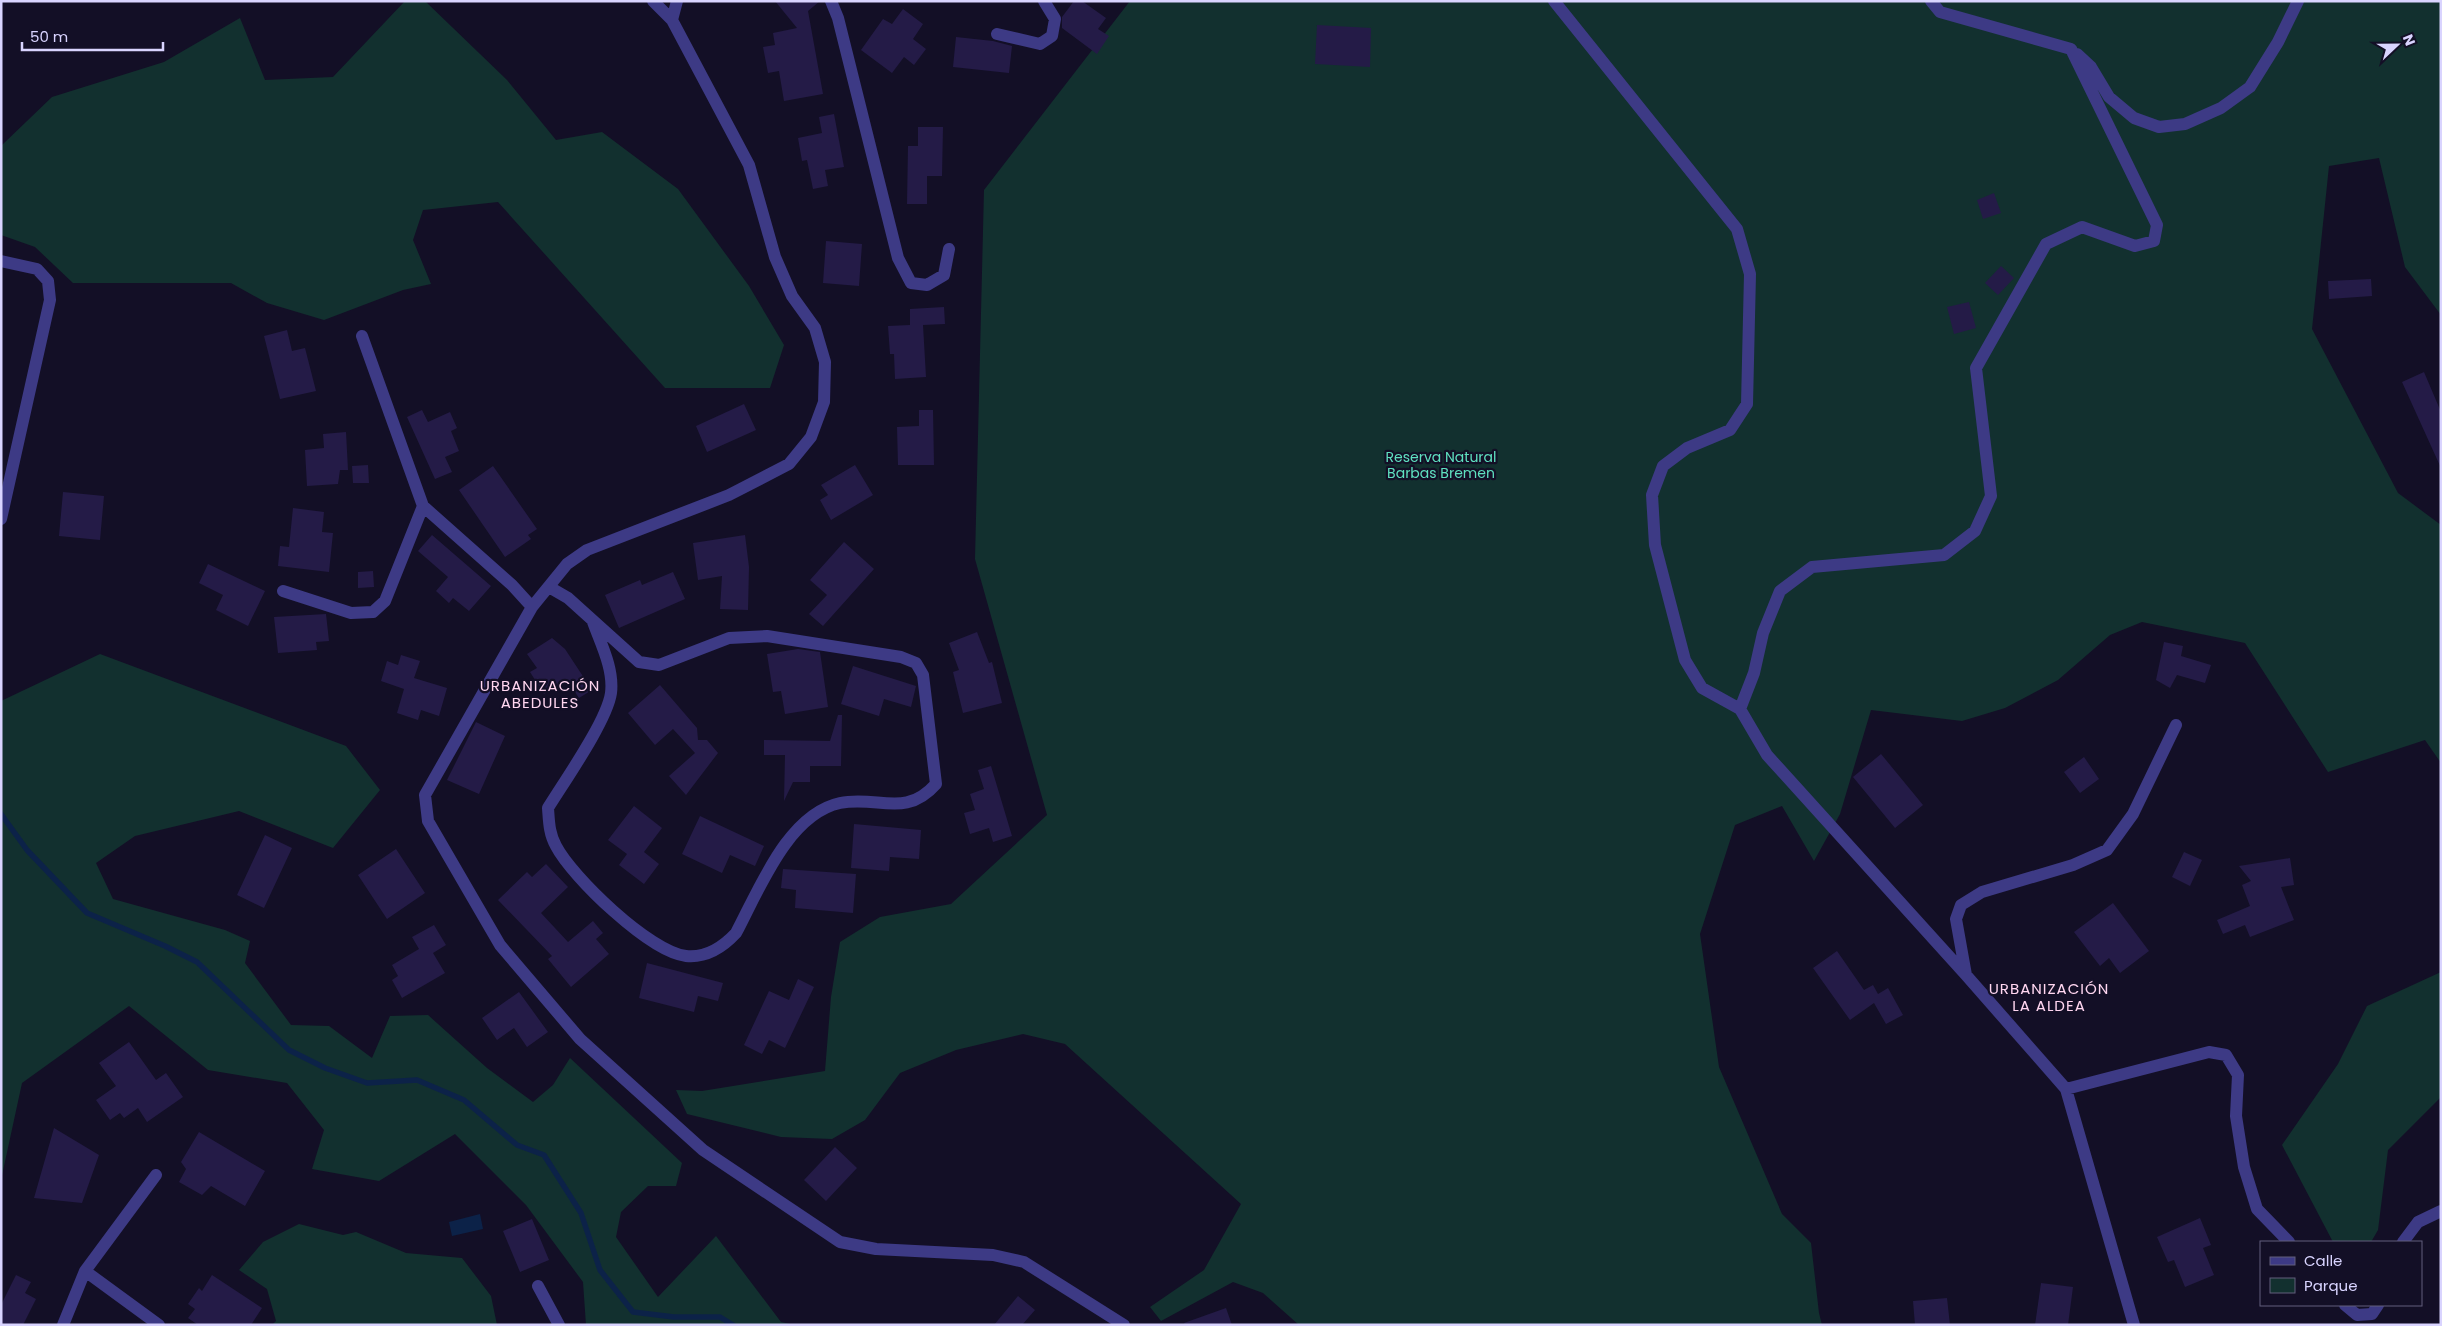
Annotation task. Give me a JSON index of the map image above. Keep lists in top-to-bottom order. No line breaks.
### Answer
{"districts":["URBANIZACIÓN ABEDULES","URBANIZACIÓN LA ALDEA"],"parks":["Reserva Natural Barbas Bremen"],"legend":["Calle","Parque"],"scale_bar":"50 m","north":"right"}
